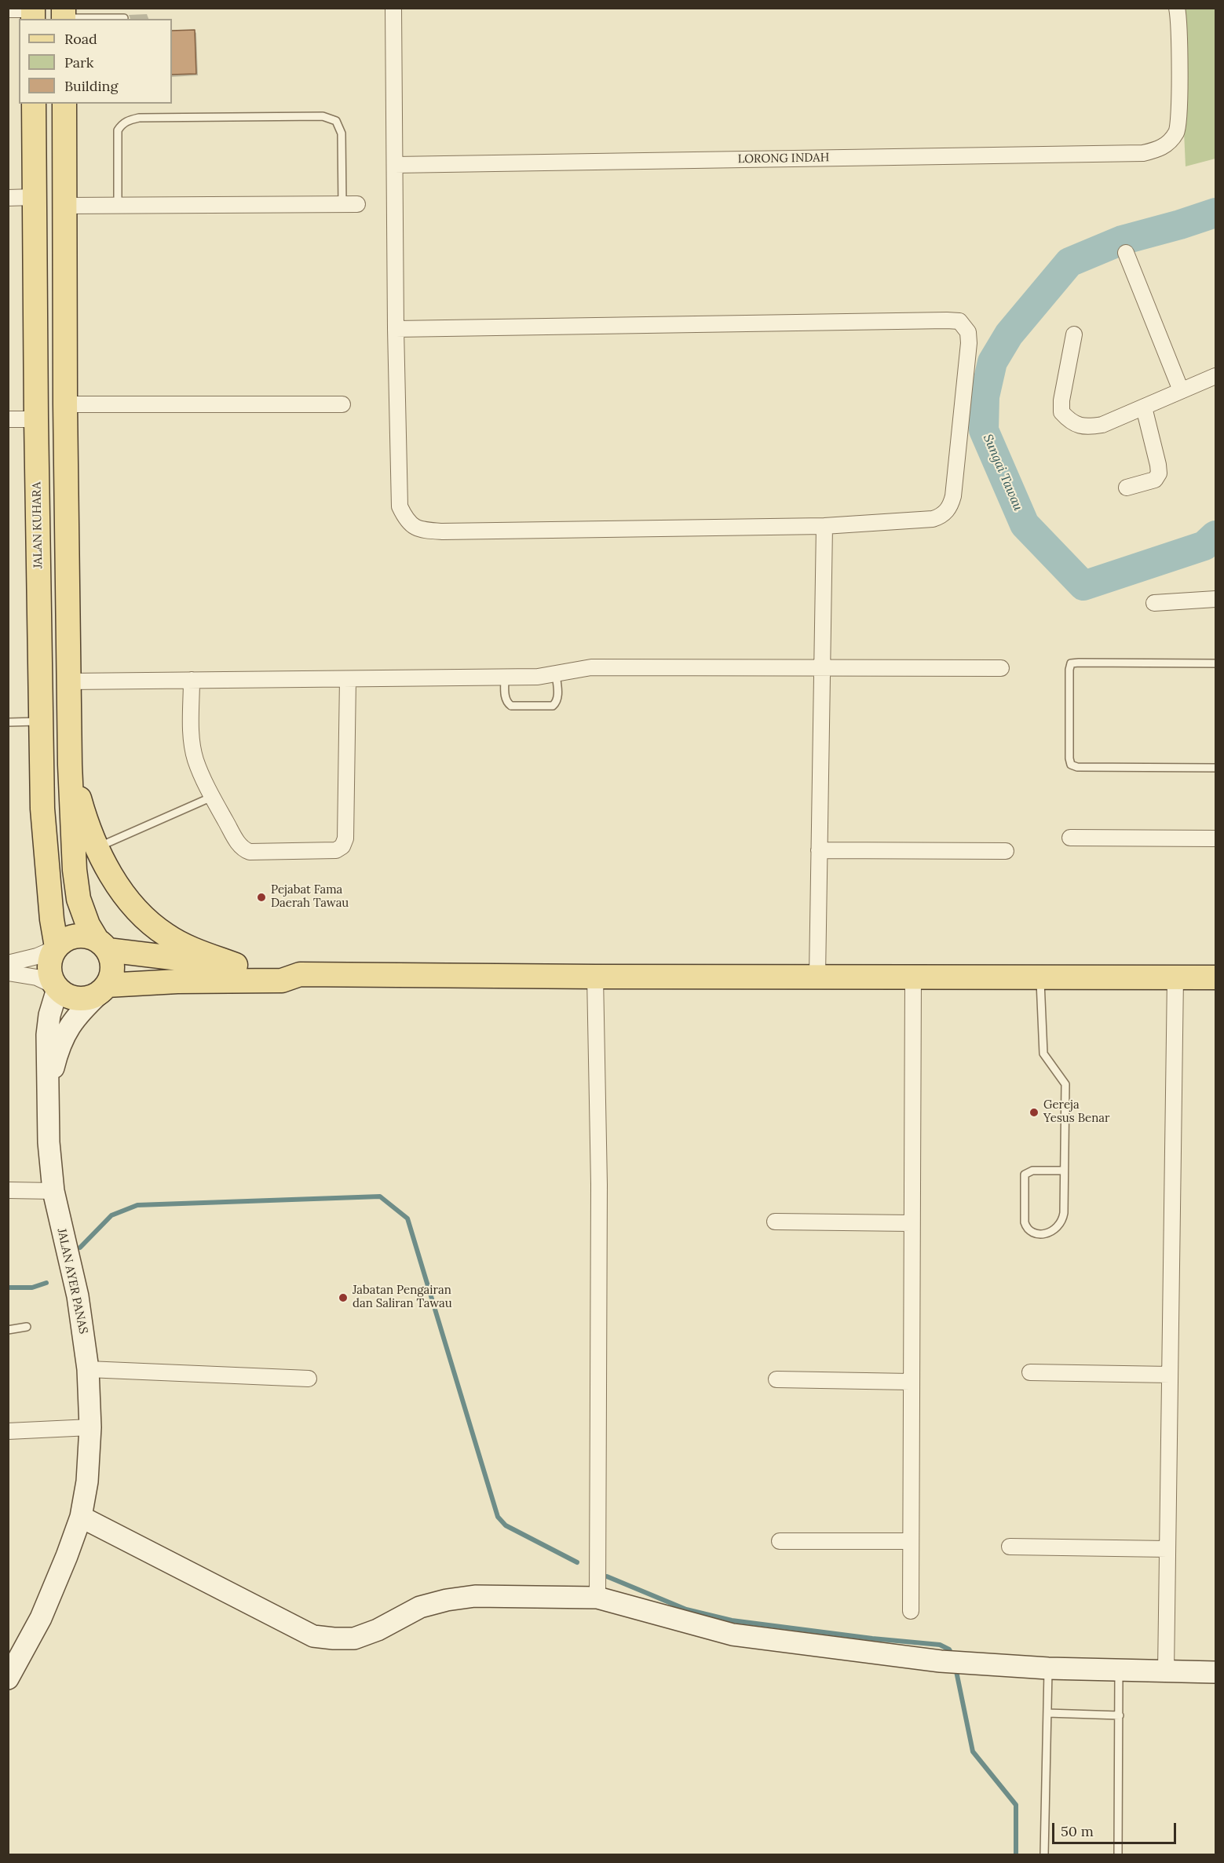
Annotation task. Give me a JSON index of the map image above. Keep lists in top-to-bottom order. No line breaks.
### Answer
{"streets":{"main road":["JALAN KUHARA"],"street":["LORONG INDAH","JALAN AYER PANAS"]},"crossings":[["JALAN KUHARA","JALAN AYER PANAS"]],"water":["Sungai Tawau"],"places":["Pejabat Fama Daerah Tawau","Gereja Yesus Benar","Jabatan Pengairan dan Saliran Tawau"],"legend":["Road","Park","Building"],"scale_bar":"50 m"}
